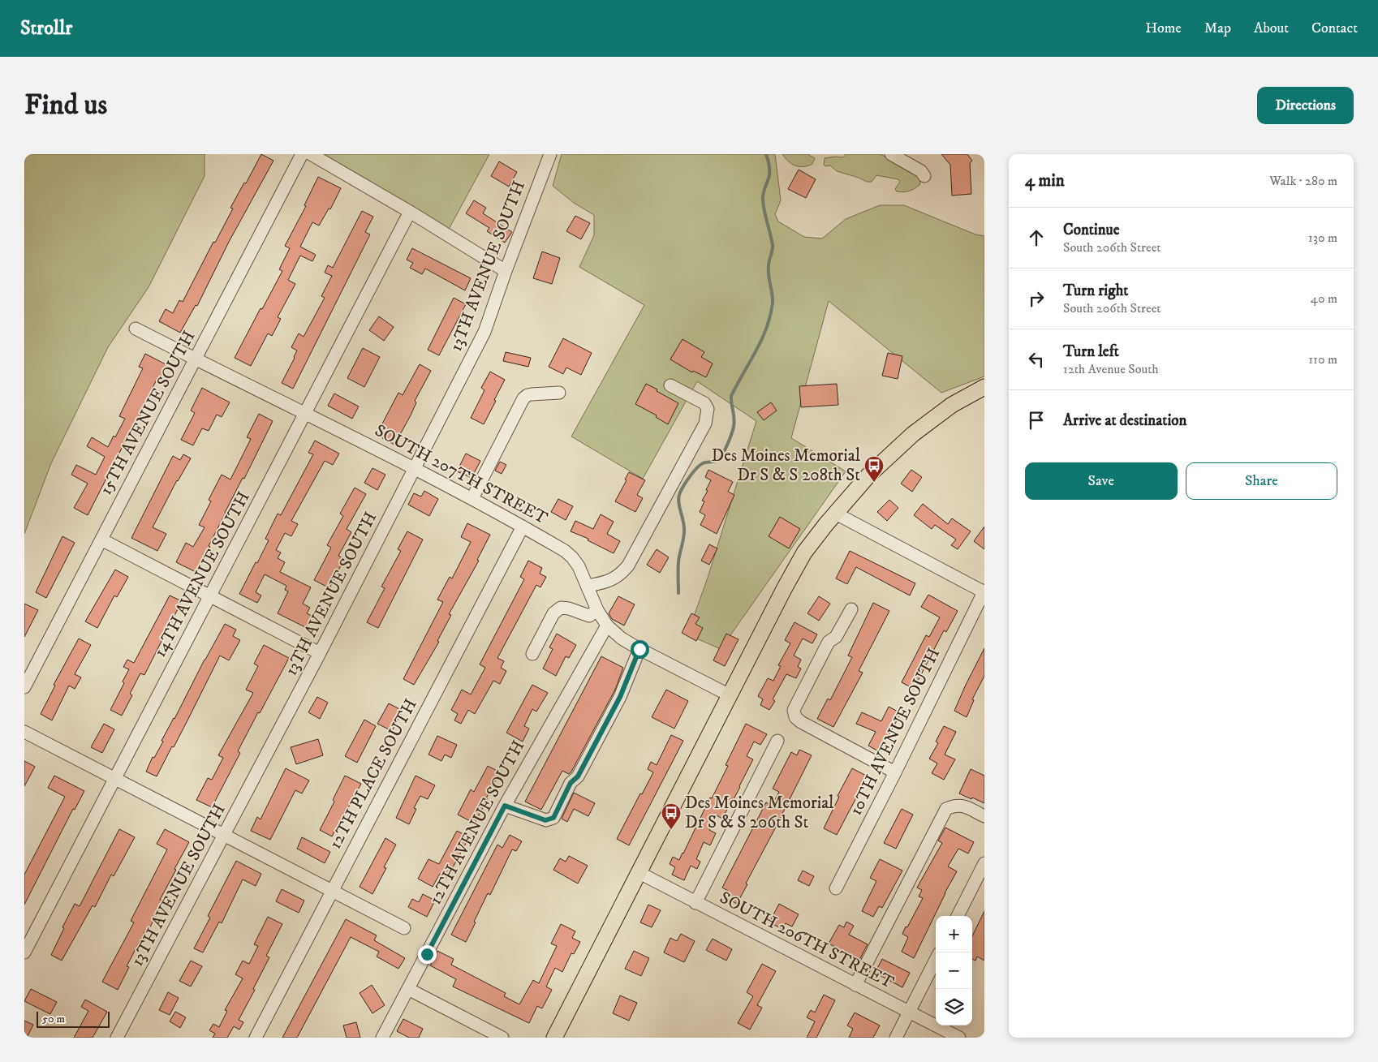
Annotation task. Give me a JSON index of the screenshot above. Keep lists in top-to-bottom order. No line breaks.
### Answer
{"streets":{"street":["13TH AVENUE SOUTH","15TH AVENUE SOUTH","SOUTH 207TH STREET","14TH AVENUE SOUTH","10TH AVENUE SOUTH","12TH PLACE SOUTH","12TH AVENUE SOUTH","SOUTH 206TH STREET"]},"crossings":[["13TH AVENUE SOUTH","SOUTH 207TH STREET"],["15TH AVENUE SOUTH","SOUTH 207TH STREET"],["SOUTH 207TH STREET","14TH AVENUE SOUTH"],["SOUTH 207TH STREET","12TH PLACE SOUTH"],["SOUTH 207TH STREET","12TH AVENUE SOUTH"]],"places":{"bus stop":["Des Moines Memorial Dr S & S 208th St","Des Moines Memorial Dr S & S 206th St"]},"scale_bar":"50 m","page":{"header":"Strollr","nav":["Home","Map","About","Contact"],"buttons":["Directions",["Save","Share"]],"title":"Find us","heading":["4 min","Walk · 280 m"],"list":[["Continue","South 206th Street","130 m"],["Turn right","South 206th Street","40 m"],["Turn left","12th Avenue South","110 m"],"Arrive at destination"],"map_buttons":["+","−"],"scale":"50 m"}}
